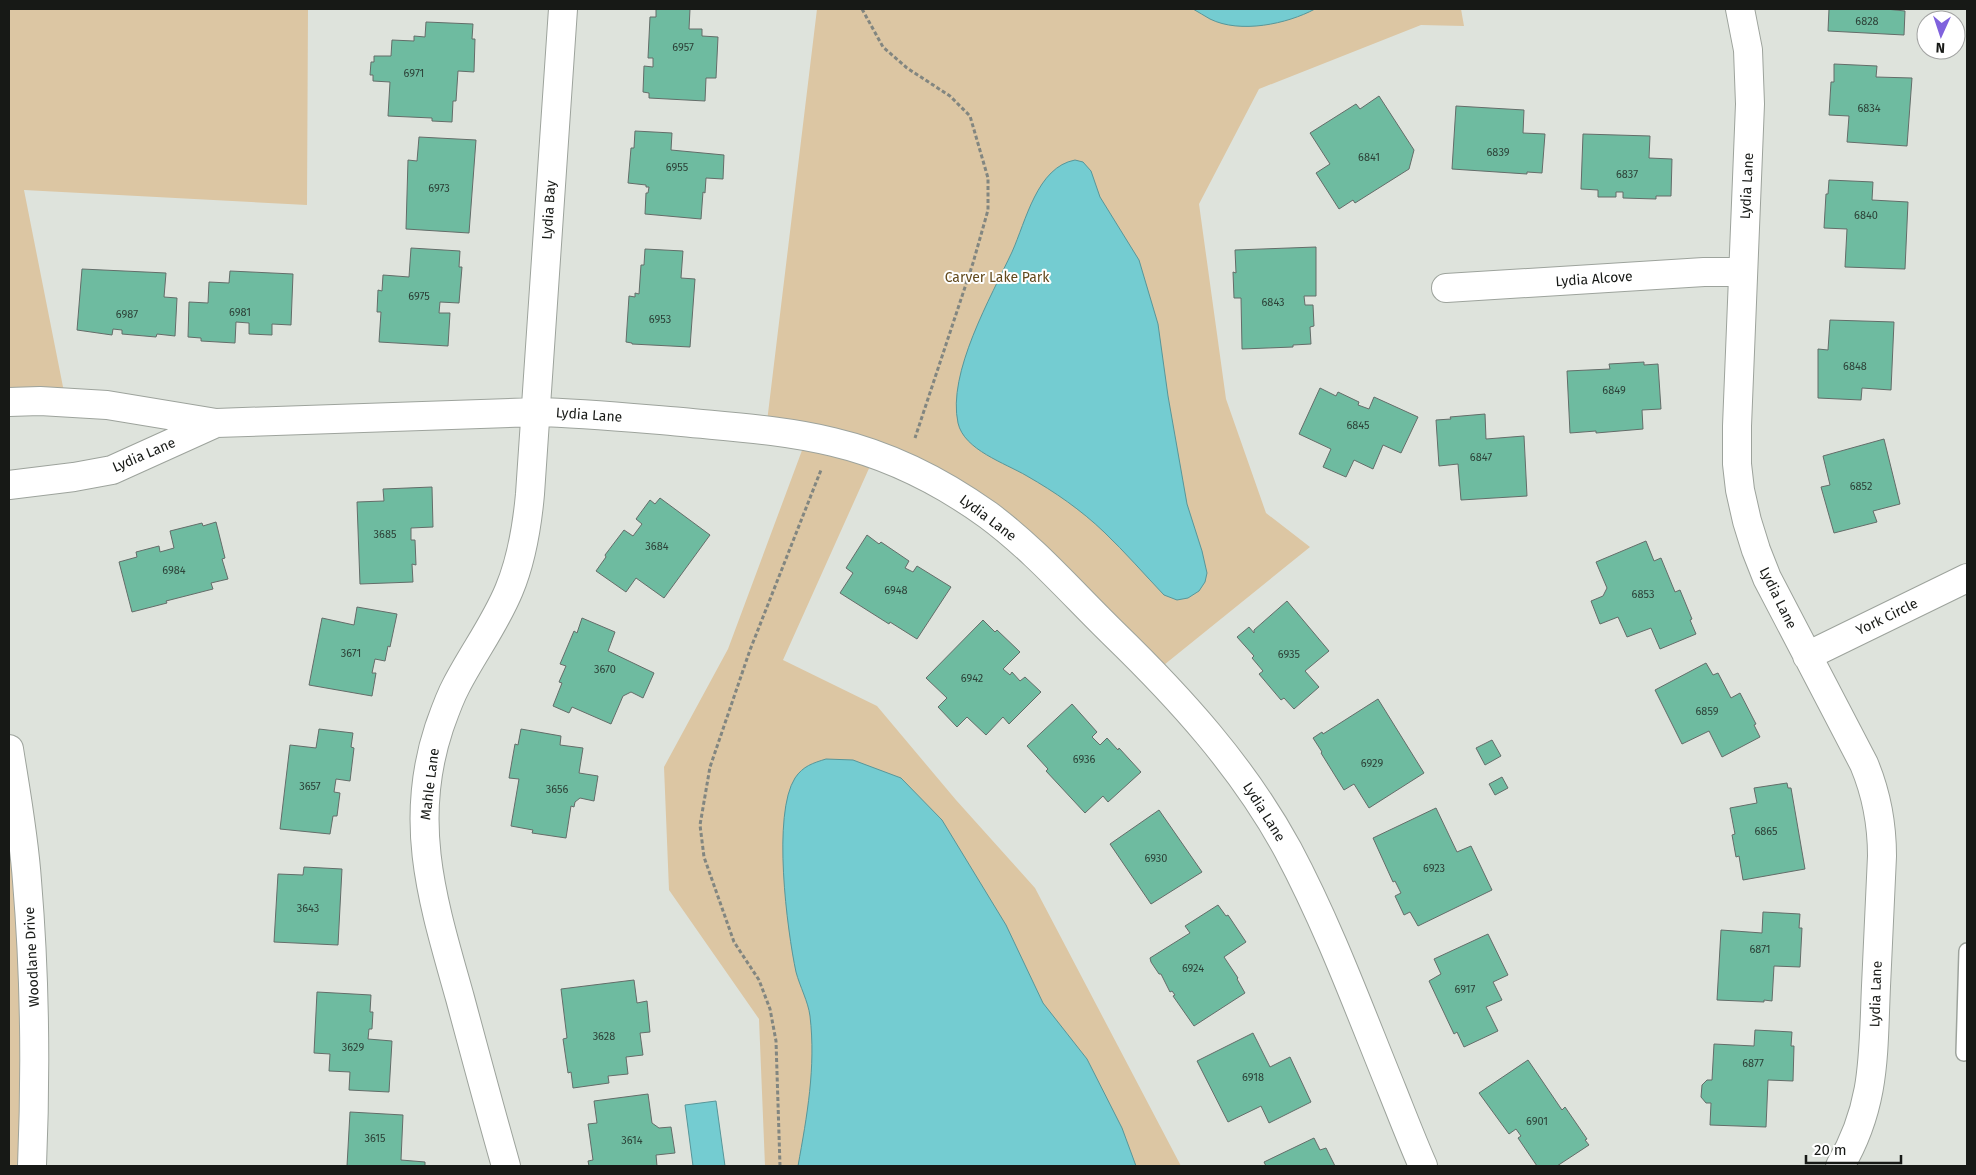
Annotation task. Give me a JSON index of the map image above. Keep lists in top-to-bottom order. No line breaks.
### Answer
{"streets":{"street":["Lydia Lane","Lydia Bay","Lydia Alcove","York Circle","Mahle Lane","Woodlane Drive"]},"crossings":[["Lydia Lane","Lydia Bay"],["Lydia Lane","Lydia Alcove"],["Lydia Lane","York Circle"],["Lydia Lane","Mahle Lane"],["Lydia Bay","Mahle Lane"]],"parks":["Carver Lake Park"],"house_numbers":["6828","6957","6971","6834","6839","6841","6955","6837","6973","6840","6975","6843","6981","6987","6953","6848","6849","6845","6847","6852","3685","3684","6984","6948","6853","3671","6935","3670","6942","6859","6936","6929","3657","3656","6865","6930","6923","3643","6871","6924","6917","3628","3629","6877","6918","6901","3615","3614"],"scale_bar":"20 m","north":"bottom"}
